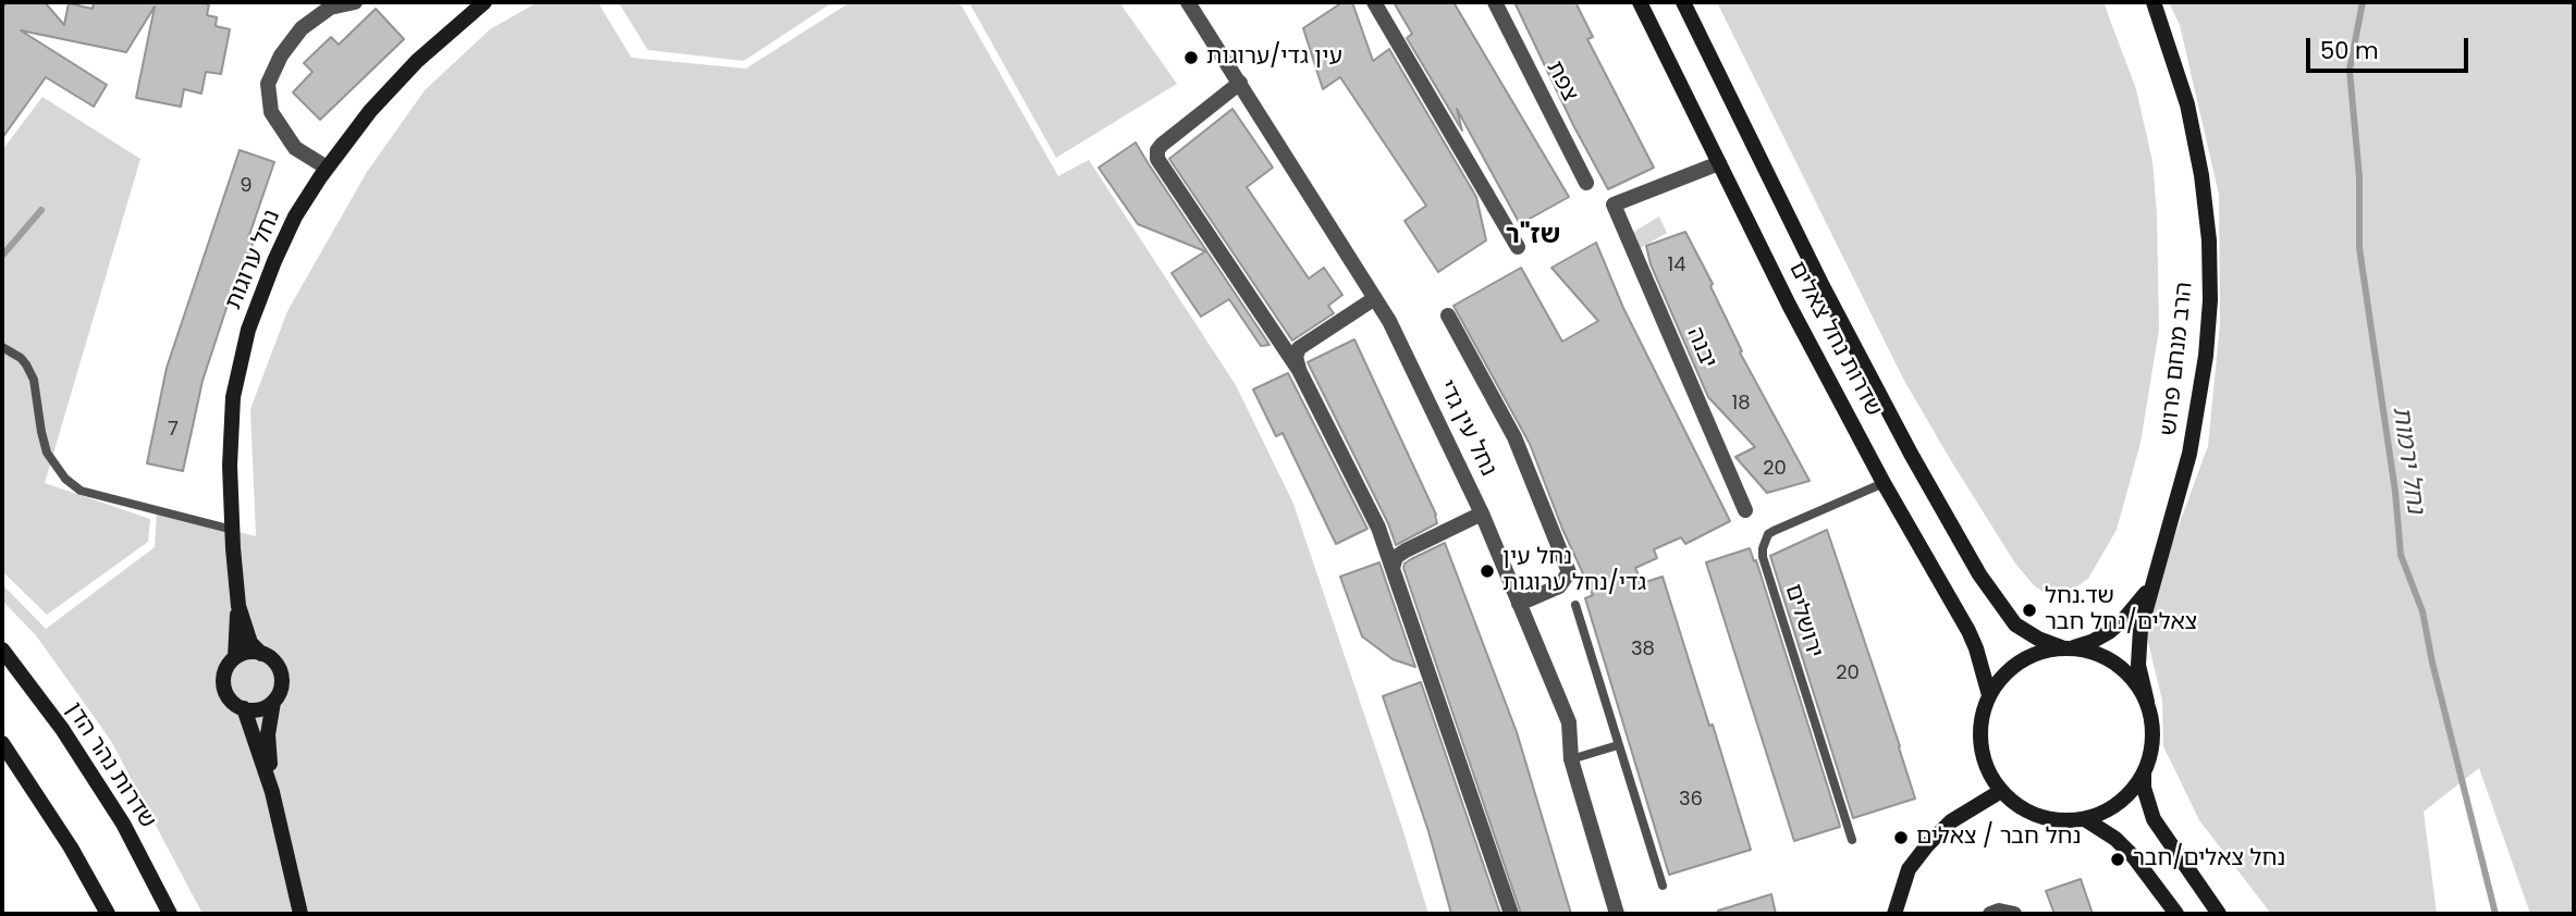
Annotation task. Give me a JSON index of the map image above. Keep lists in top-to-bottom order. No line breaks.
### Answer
{"streets":{"main road":["נחל ערוגות","שדרות נחל צאלים","הרב מנחם פרוש","שדרות נהר הדן"],"street":["צפת","יבנה","נחל עין גדי"],"lane":["ירושלים"]},"crossings":[["שדרות נחל צאלים","יבנה"],["שדרות נחל צאלים","הרב מנחם פרוש"],["שדרות נחל צאלים","ירושלים"]],"districts":["שז\"ר"],"water":["נחל ירמות"],"places":["עין גדי/ערוגות","נחל עין גדי/נחל ערוגות","שד.נחל צאלים/נחל חבר","נחל חבר / צאלים","נחל צאלים/חבר"],"house_numbers":["9","14","18","7","20","38","20","36"],"scale_bar":"50 m"}
